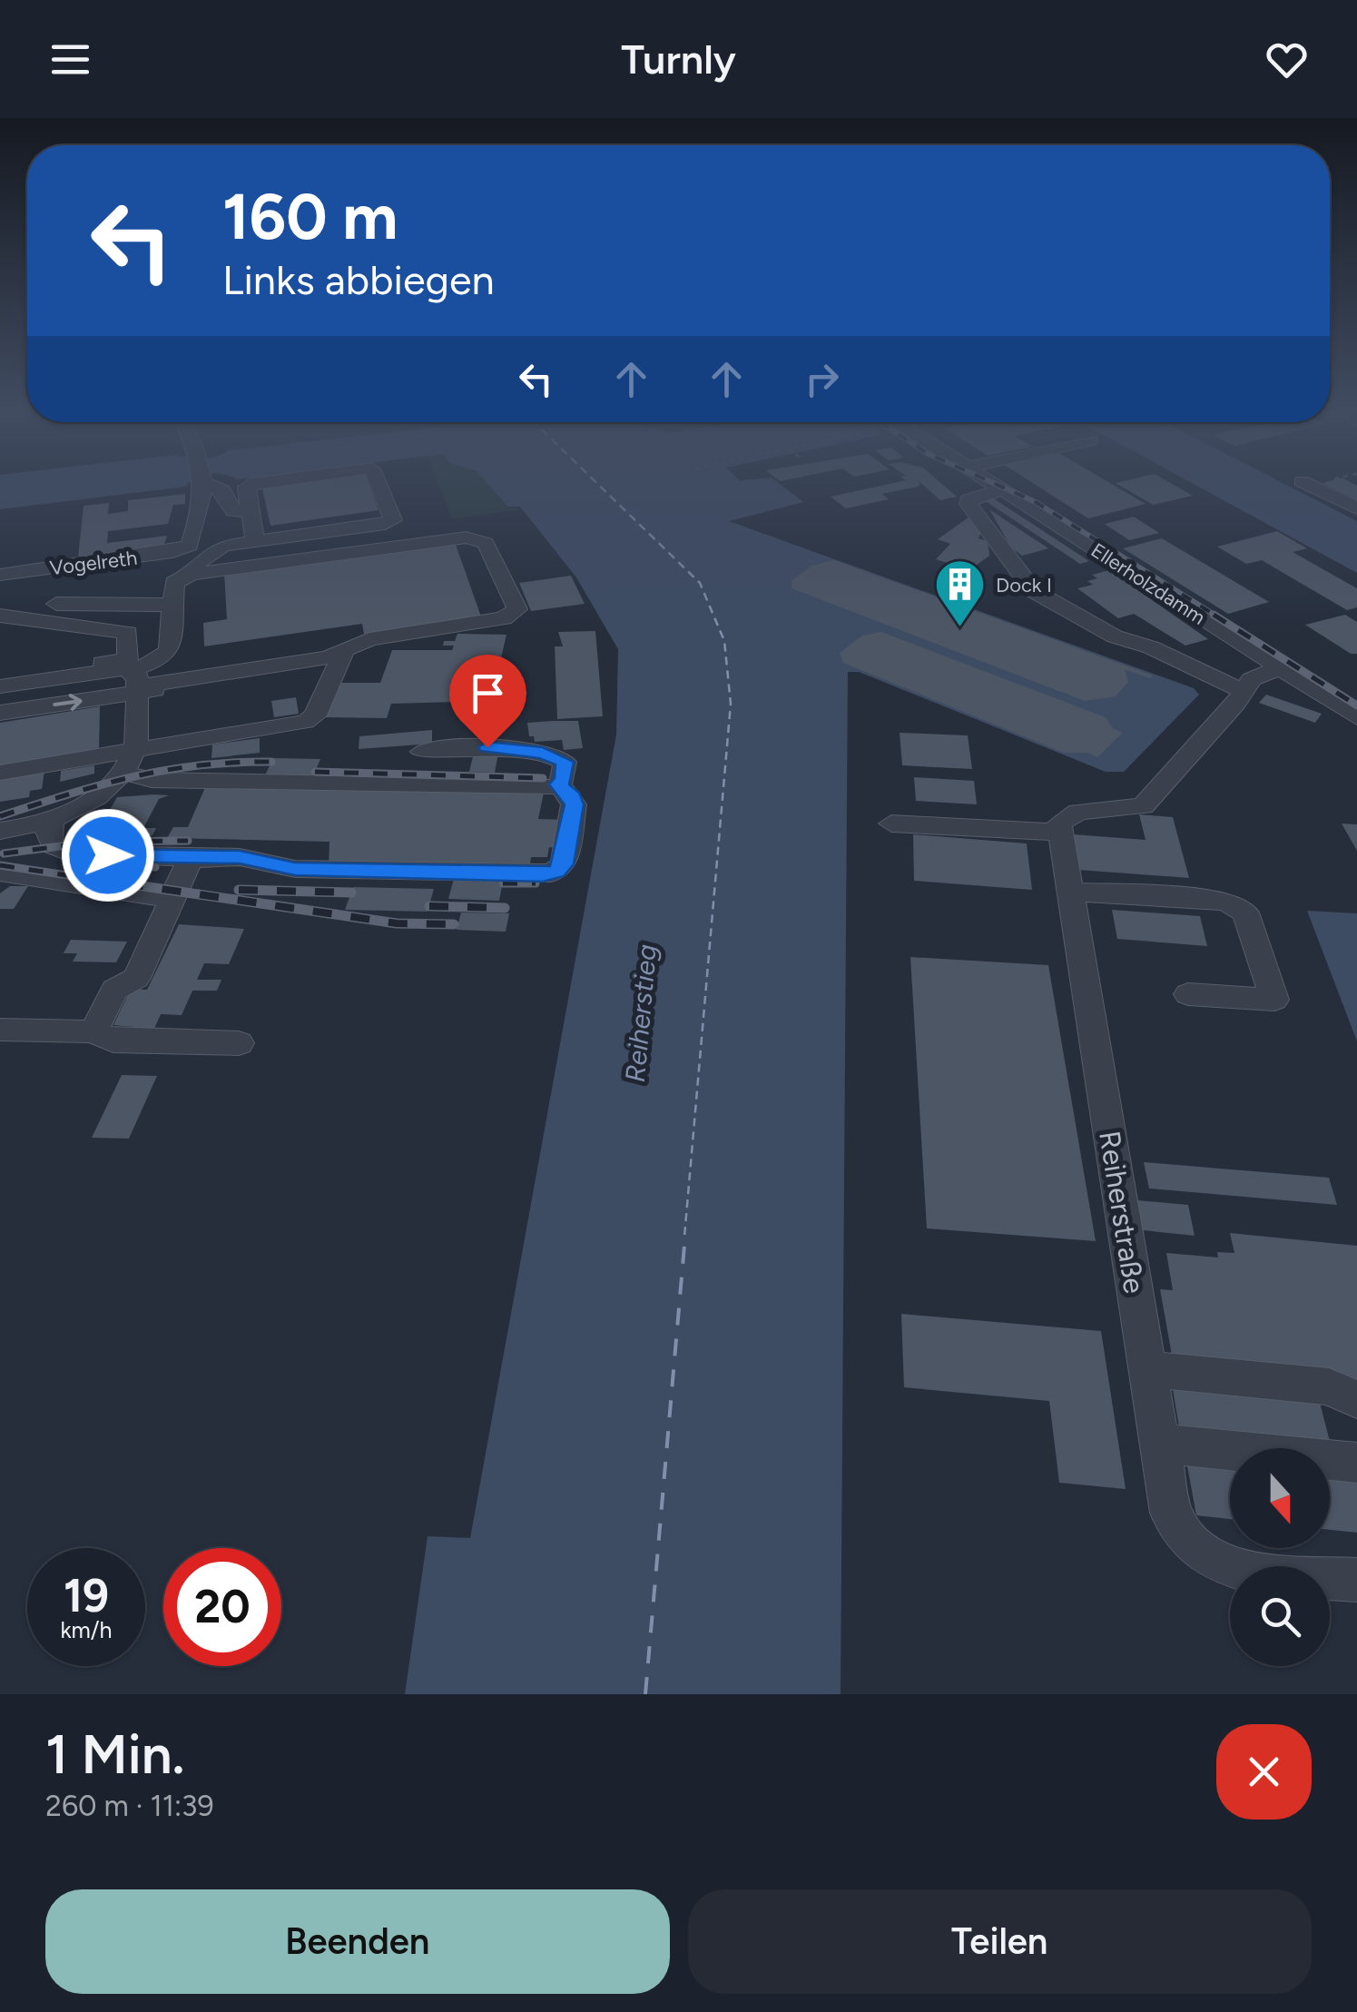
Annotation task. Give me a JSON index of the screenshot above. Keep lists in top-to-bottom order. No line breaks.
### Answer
{"streets":{"street":["Vogelreth","Ellerholzdamm","Reiherstraße"]},"water":["Reiherstieg"],"places":{"building":["Dock I"]},"north":"bottom","page":{"header":"Turnly","turn":["160 m","Links abbiegen"],"speed":"19 km/h","limit":"20","heading":["1 Min.","260 m · 11:39"],"buttons":["Beenden","Teilen"]}}
